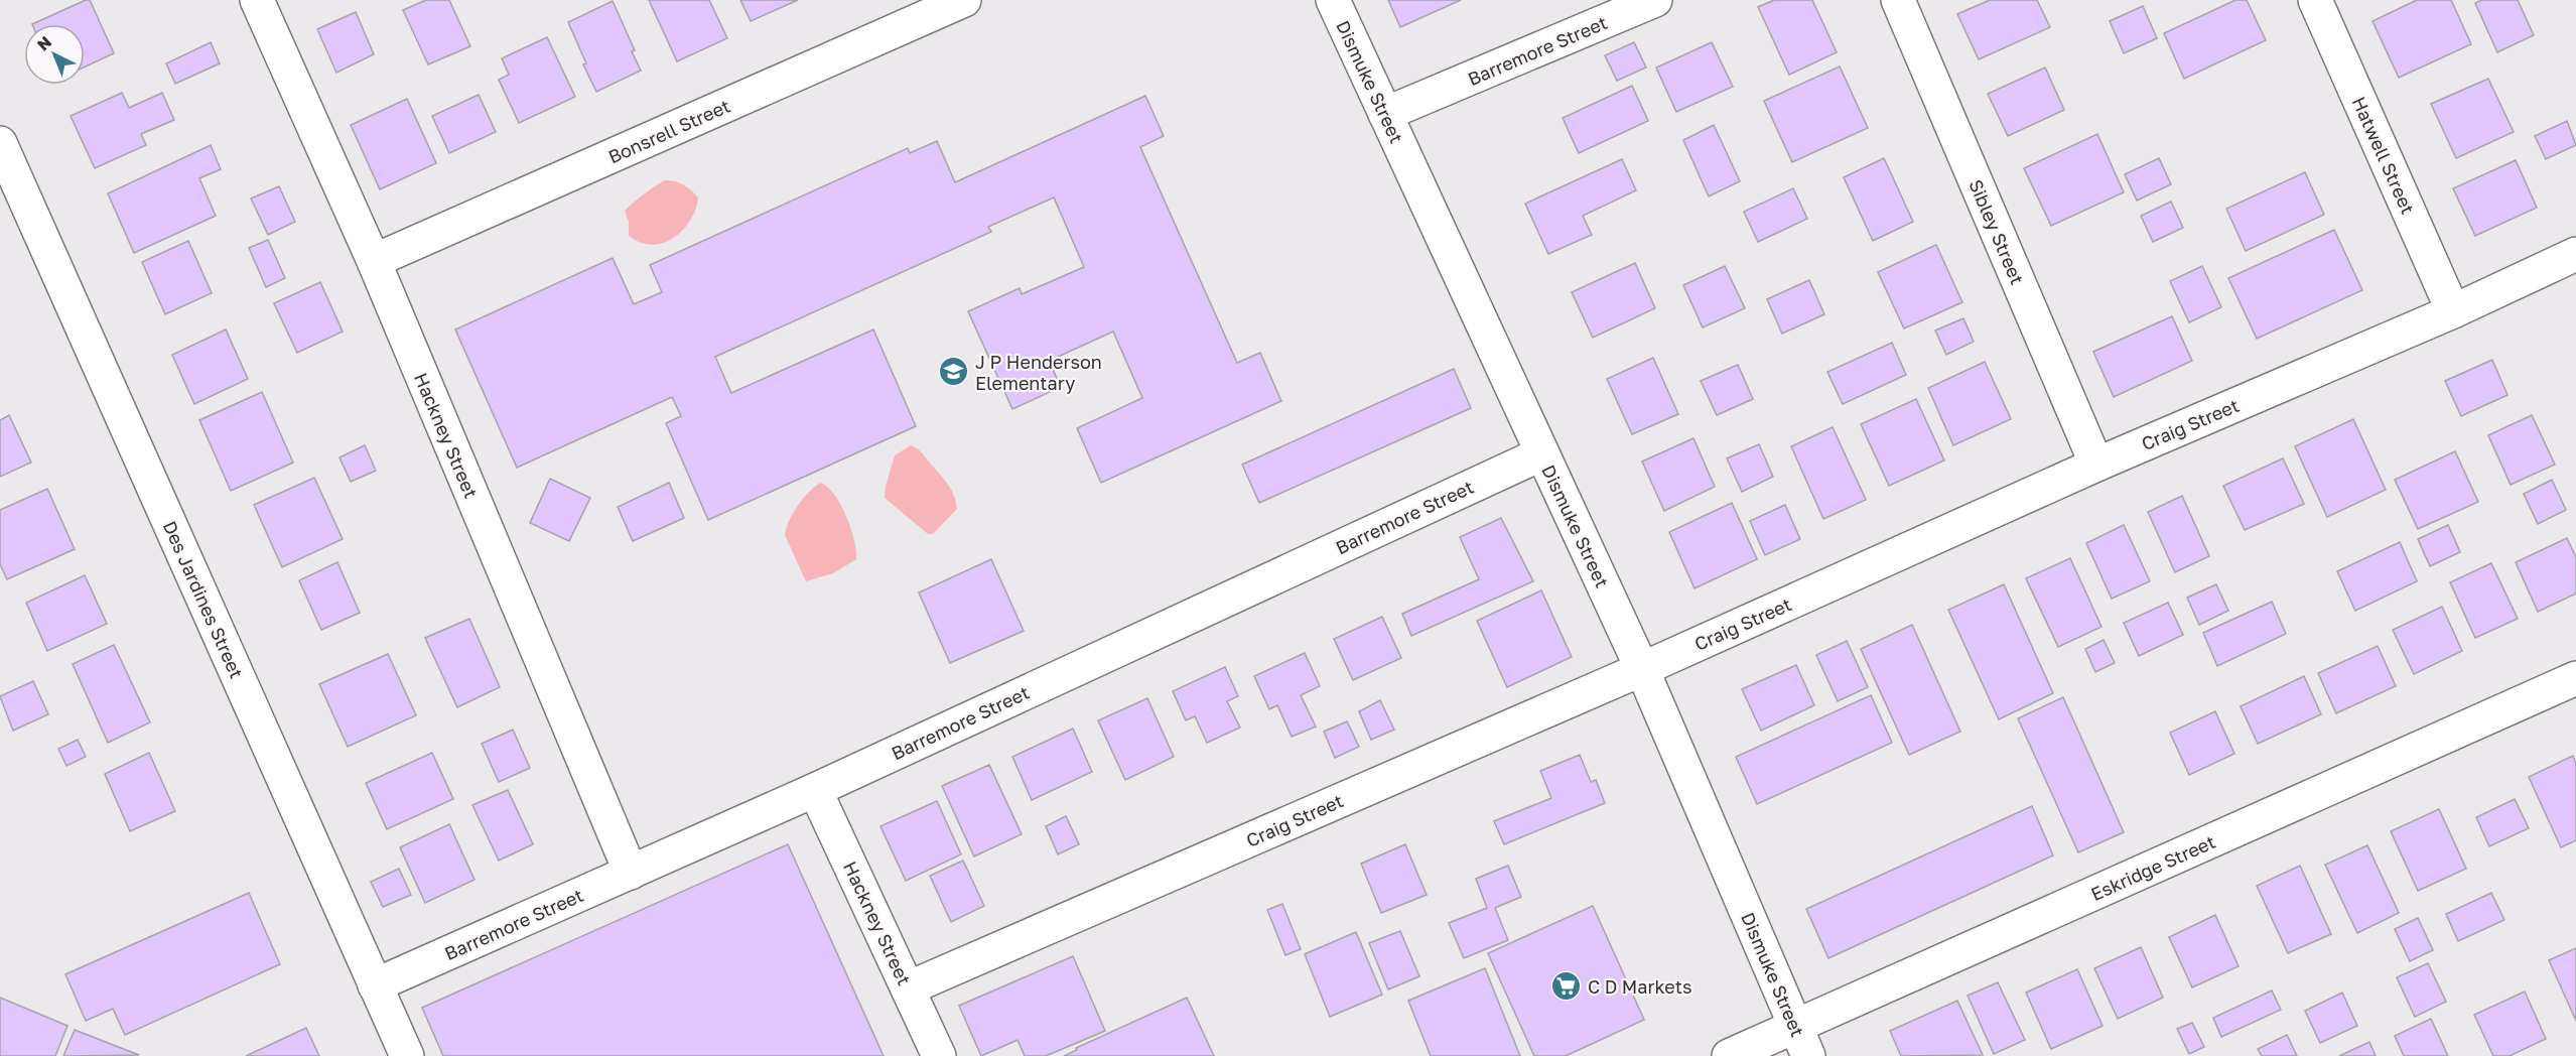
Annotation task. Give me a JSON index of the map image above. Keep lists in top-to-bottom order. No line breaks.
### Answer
{"streets":{"street":["Barremore Street","Dismuke Street","Bonsrell Street","Hatwell Street","Sibley Street","Craig Street","Hackney Street","Des Jardines Street","Eskridge Street"]},"crossings":[["Barremore Street","Dismuke Street"],["Barremore Street","Hackney Street"],["Barremore Street","Des Jardines Street"],["Dismuke Street","Craig Street"],["Dismuke Street","Eskridge Street"],["Bonsrell Street","Hackney Street"],["Hatwell Street","Craig Street"],["Sibley Street","Craig Street"],["Craig Street","Hackney Street"]],"places":{"school or university":["J P Henderson Elementary"],"supermarket":["C D Markets"]},"north":"top left"}
